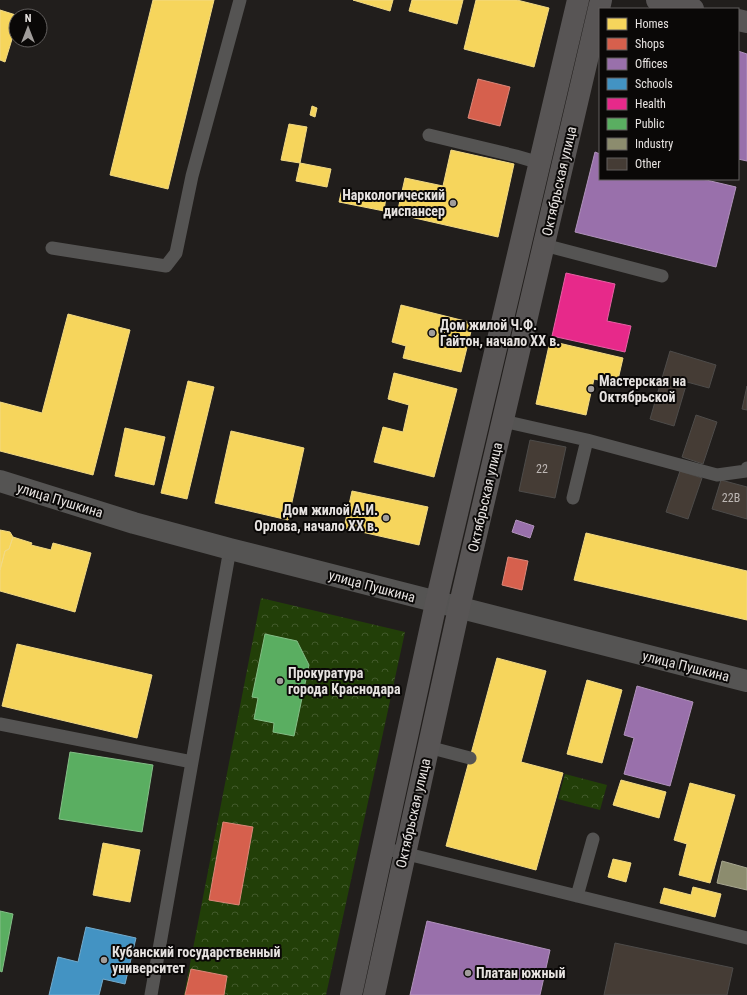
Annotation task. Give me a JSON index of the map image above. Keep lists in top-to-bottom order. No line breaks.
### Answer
{"streets":{"street":["Октябрьская улица","улица Пушкина"]},"crossings":[["Октябрьская улица","улица Пушкина"]],"places":["Наркологический диспансер","Дом жилой Ч.Ф. Гайтон, начало XX в.","Мастерская на Октябрьской","Дом жилой А.И. Орлова, начало XX в.","Прокуратура города Краснодара","Кубанский государственный университет","Платан южный"],"house_numbers":["22","22В"],"legend":["Homes","Shops","Offices","Schools","Health","Public","Industry","Other"],"north":"top"}
